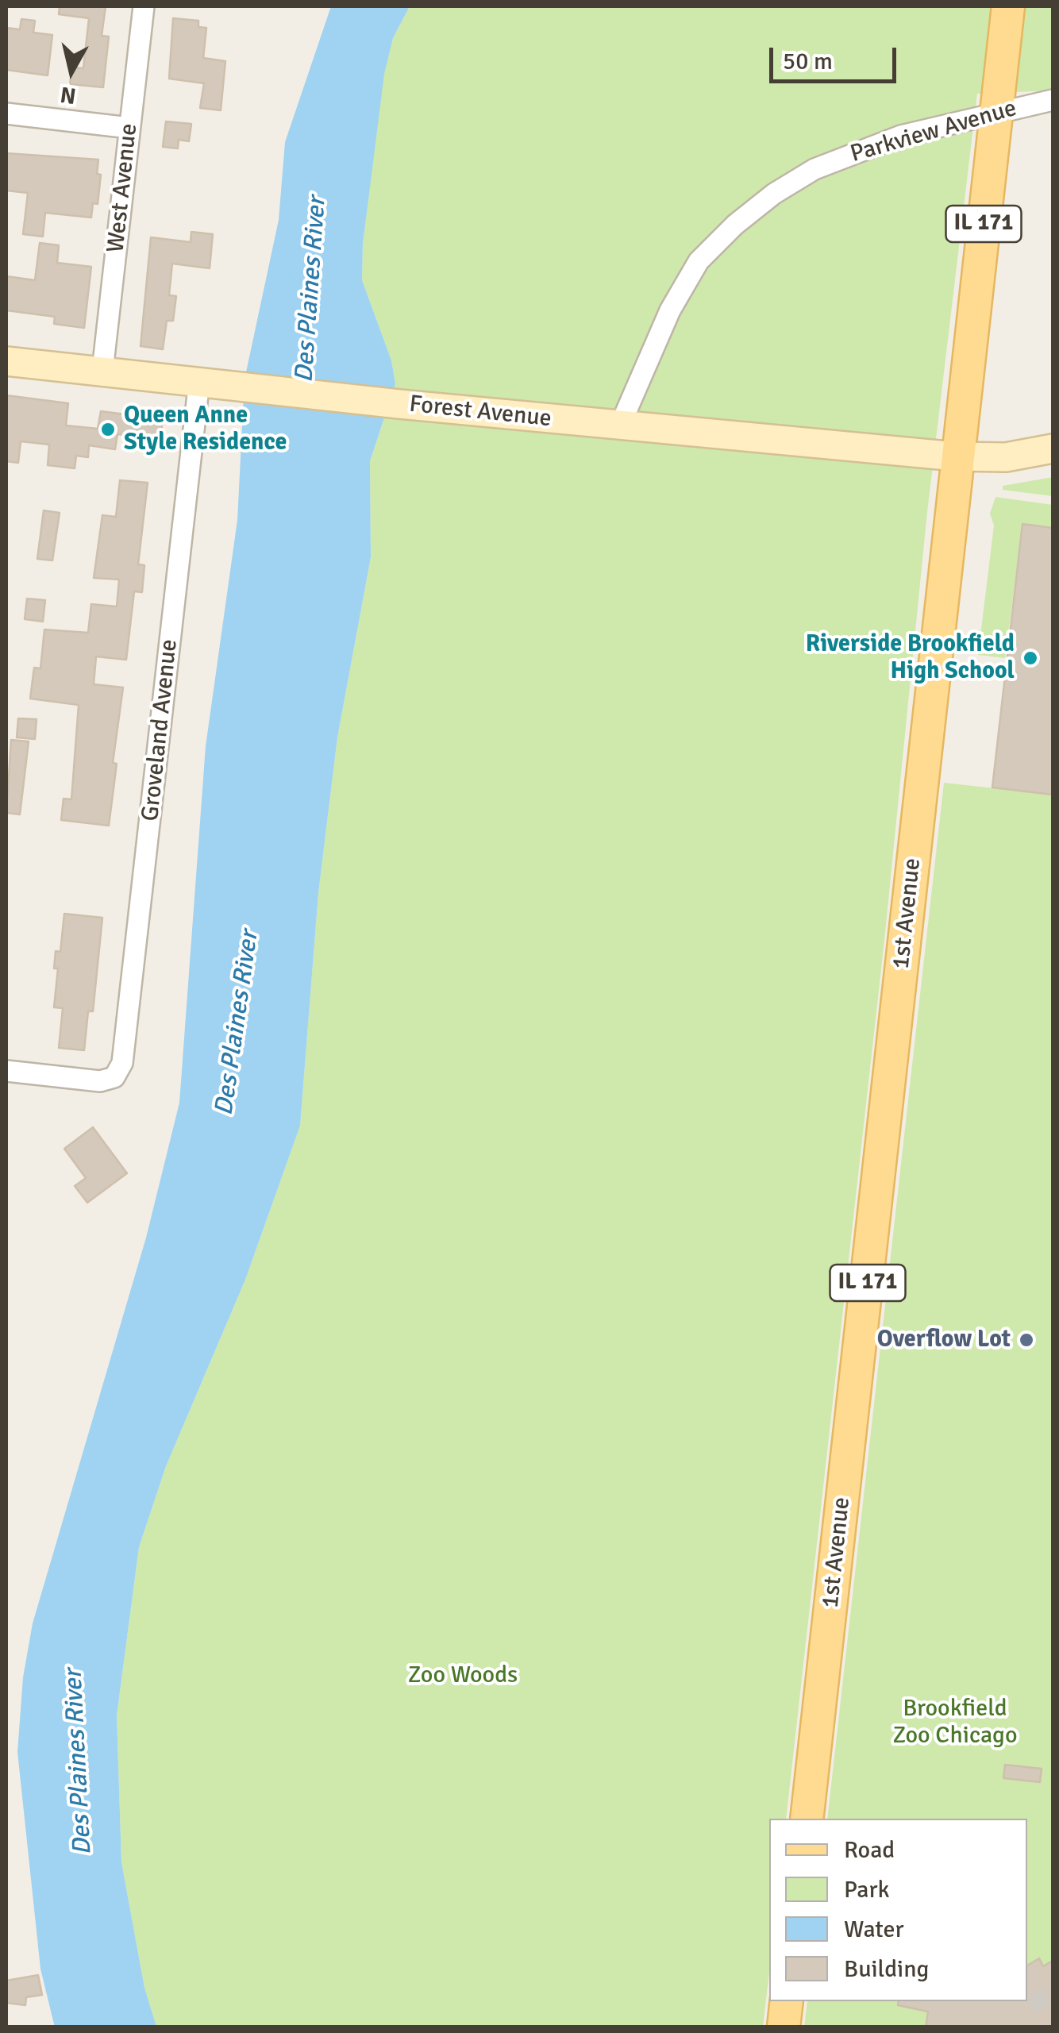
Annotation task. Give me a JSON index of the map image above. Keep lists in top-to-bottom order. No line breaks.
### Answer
{"streets":{"main road":["IL 171","1st Avenue"],"street":["Parkview Avenue","West Avenue","Forest Avenue","Groveland Avenue"]},"crossings":[["Parkview Avenue","Forest Avenue"],["Parkview Avenue","1st Avenue"],["West Avenue","Forest Avenue"],["Forest Avenue","Groveland Avenue"],["Forest Avenue","1st Avenue"]],"water":["Des Plaines River"],"parks":["Zoo Woods","Brookfield Zoo Chicago"],"places":["Queen Anne Style Residence","Riverside Brookfield High School","Overflow Lot"],"legend":["Road","Park","Water","Building"],"scale_bar":"50 m","north":"bottom"}
